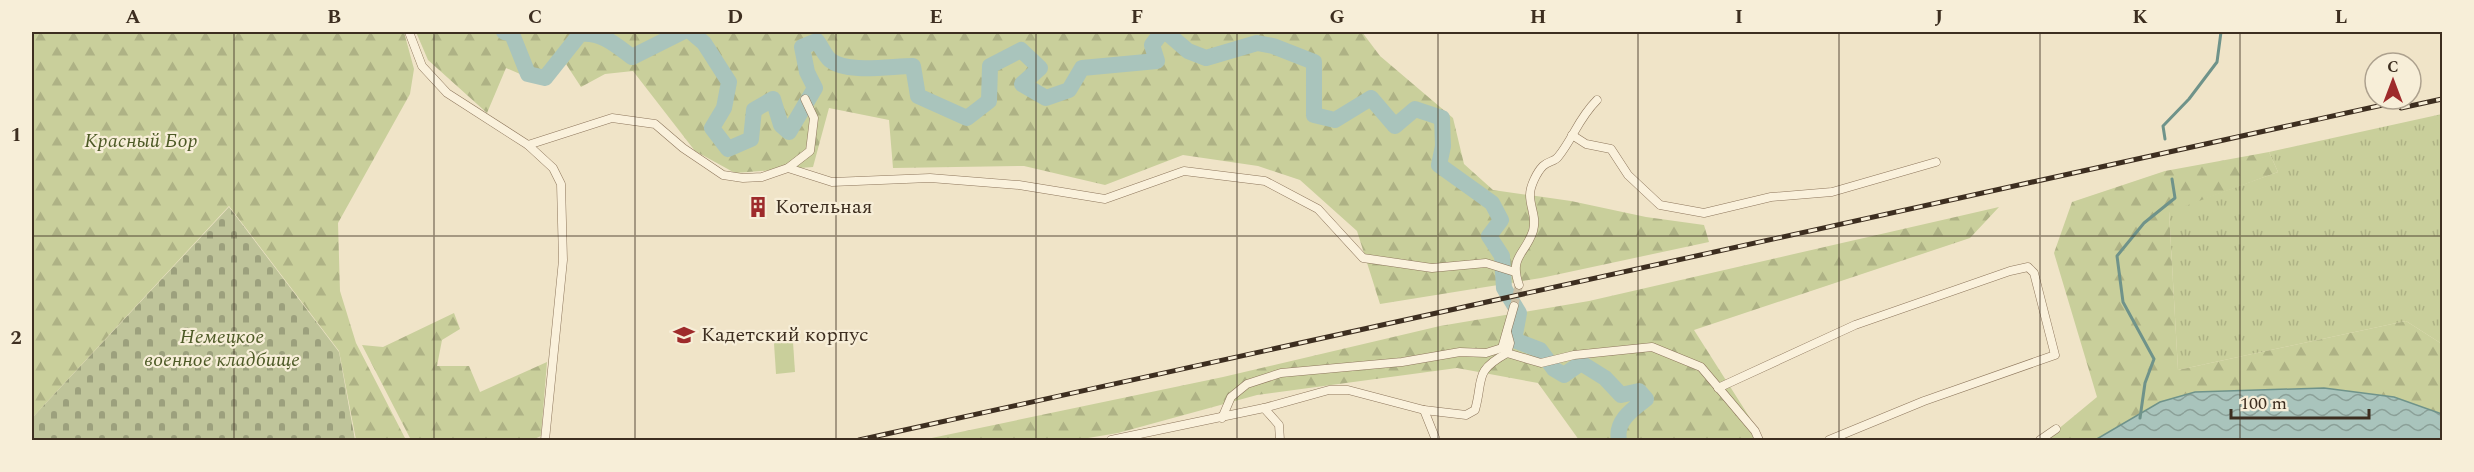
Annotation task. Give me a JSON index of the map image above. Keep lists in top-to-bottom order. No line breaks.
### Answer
{"parks":["Красный Бор","Немецкое военное кладбище"],"places":{"building":["Котельная"],"school or university":["Кадетский корпус"]},"scale_bar":"100 m","north":"top","grid":{"columns":["A","B","C","D","E","F","G","H","I","J","K","L"],"rows":["1","2"]}}
